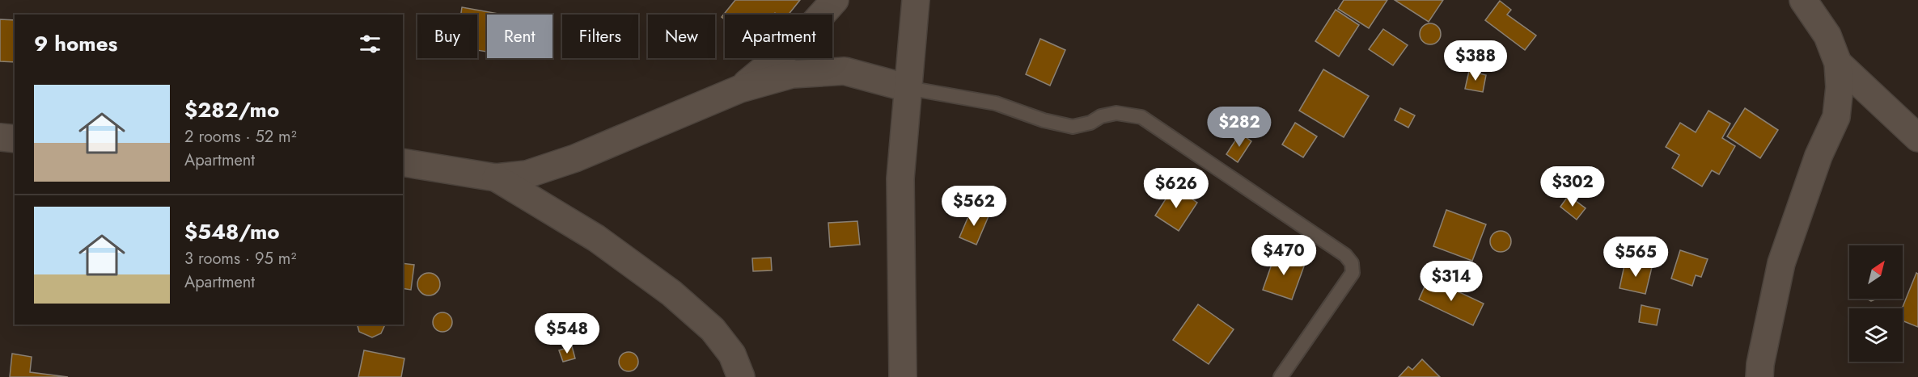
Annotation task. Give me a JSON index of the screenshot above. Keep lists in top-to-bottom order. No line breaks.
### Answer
{"north":"top right","page":{"chip":["Buy","Rent","Filters","New","Apartment"],"heading":"9 homes","price":["$388","$282","$302","$626","$562","$470","$565","$314","$548"],"list":[{"name":"$282/mo","note":"2 rooms · 52 m² · Apartment"},{"name":"$548/mo","note":"3 rooms · 95 m² · Apartment"}]}}
